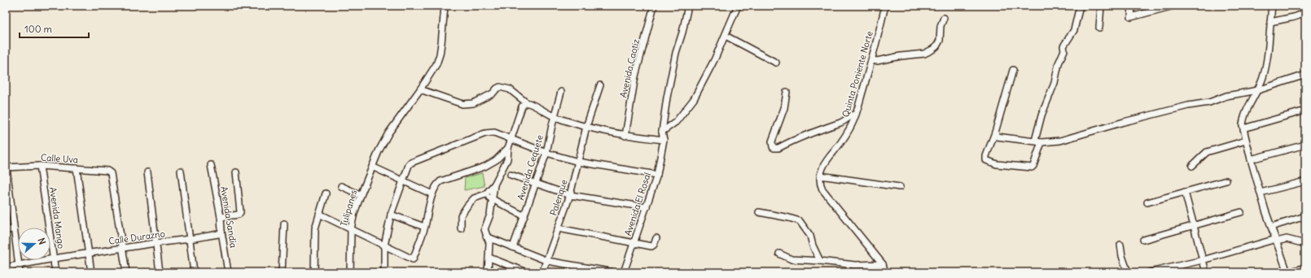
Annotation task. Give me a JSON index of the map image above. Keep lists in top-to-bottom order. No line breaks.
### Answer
{"streets":{"street":["Avenida Caotiz","Quinta Poniente Norte","Calle Uva","Avenida Cequete","Palenque","Avenida El Rosal","Tulipanes","Avenida Sandía","Avenida Mango","Calle Durazno"]},"crossings":[["Calle Uva","Avenida Mango"],["Calle Uva","Calle Durazno"],["Avenida Sandía","Calle Durazno"],["Avenida Mango","Calle Durazno"]],"scale_bar":"100 m","north":"right"}
